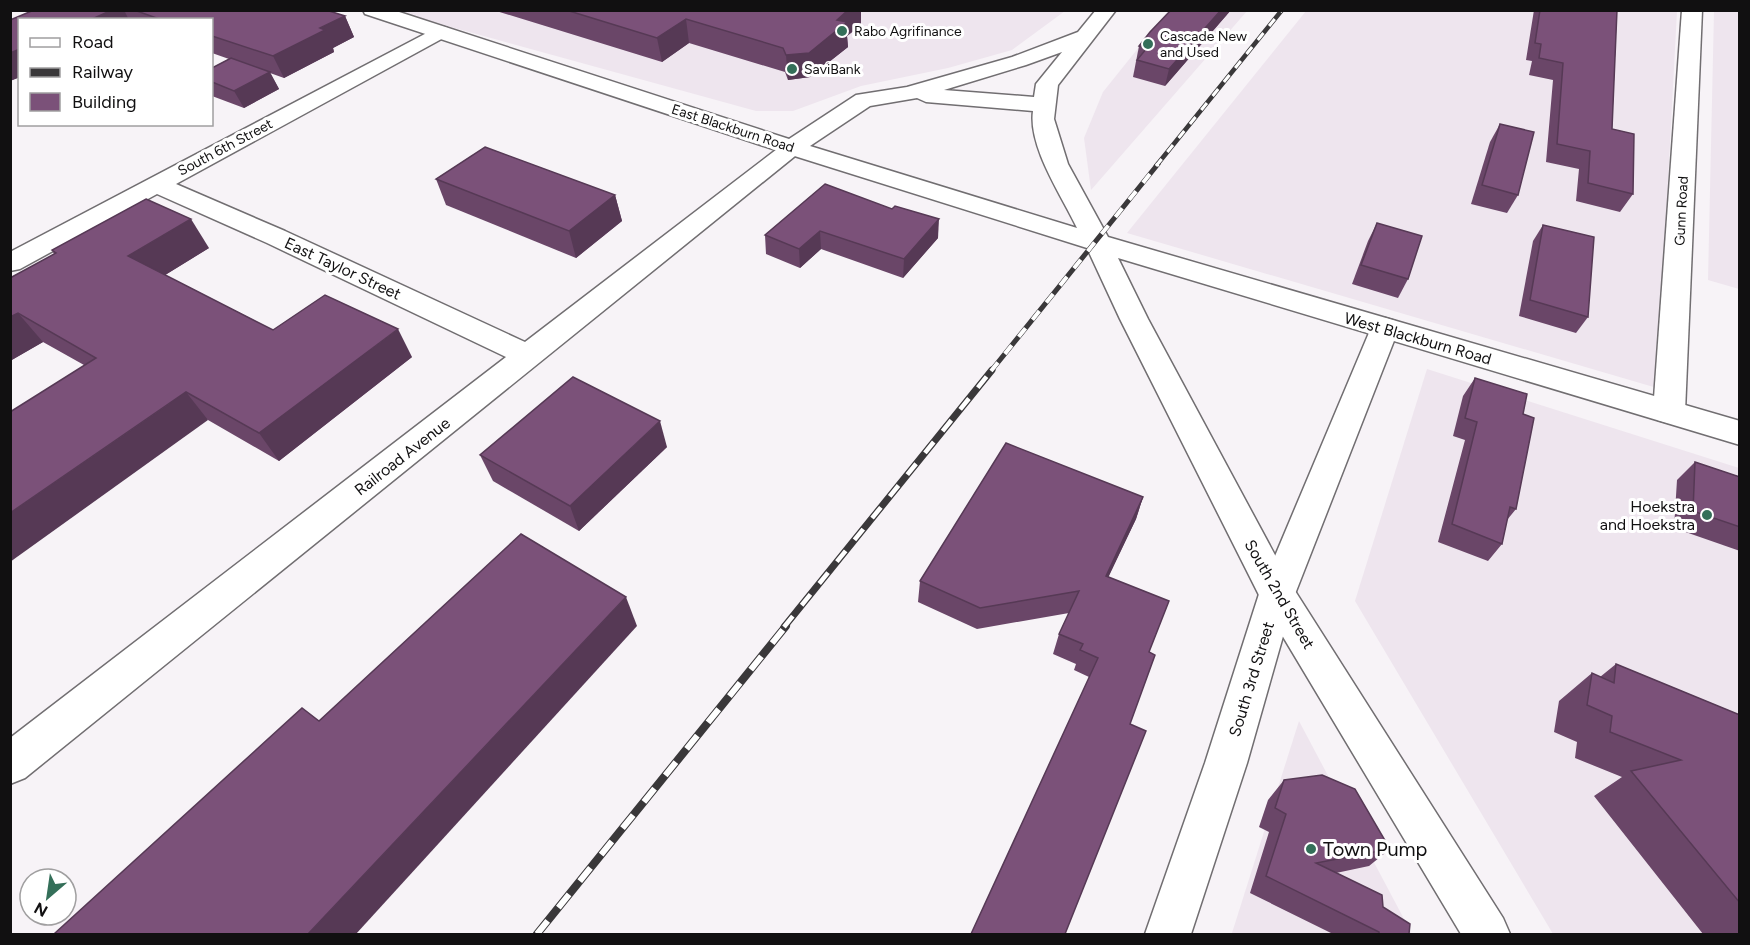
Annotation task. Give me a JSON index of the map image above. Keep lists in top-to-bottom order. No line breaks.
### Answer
{"streets":{"street":["East Blackburn Road","South 6th Street","Gunn Road","East Taylor Street","West Blackburn Road","Railroad Avenue","South 2nd Street","South 3rd Street"]},"crossings":[["East Blackburn Road","South 6th Street"],["East Blackburn Road","West Blackburn Road"],["East Blackburn Road","Railroad Avenue"],["East Blackburn Road","South 2nd Street"],["South 6th Street","East Taylor Street"],["Gunn Road","West Blackburn Road"],["East Taylor Street","Railroad Avenue"],["West Blackburn Road","South 2nd Street"],["West Blackburn Road","South 3rd Street"],["South 2nd Street","South 3rd Street"]],"places":["Rabo Agrifinance","Cascade New and Used","SaviBank","Hoekstra and Hoekstra","Town Pump"],"legend":["Road","Railway","Building"],"north":"bottom left"}
